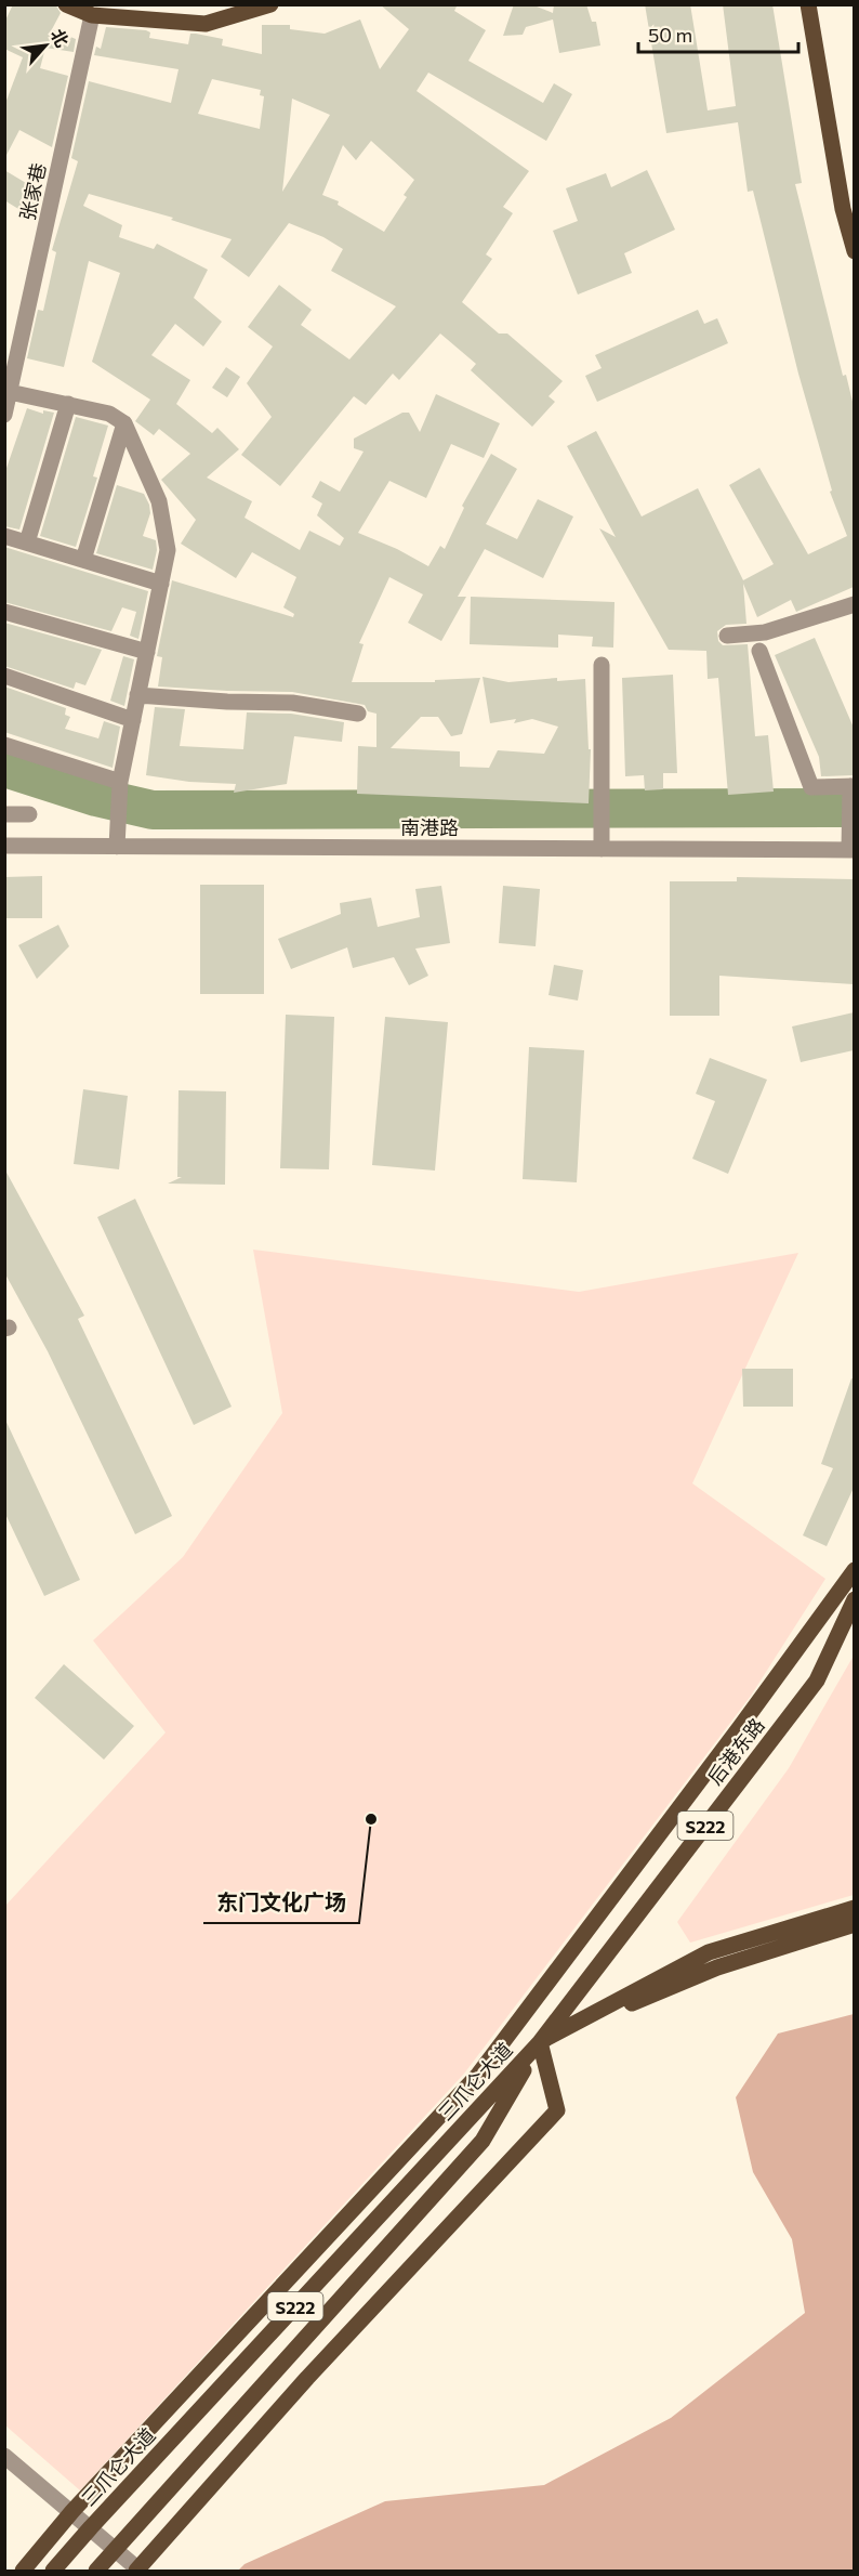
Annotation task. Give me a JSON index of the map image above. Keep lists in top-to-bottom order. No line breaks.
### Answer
{"streets":{"main road":["后港东路","S222","三爪仑大道"],"street":["张家巷","南港路"]},"crossings":[["后港东路","三爪仑大道"]],"places":["东门文化广场"],"scale_bar":"50 m","north":"top right"}
